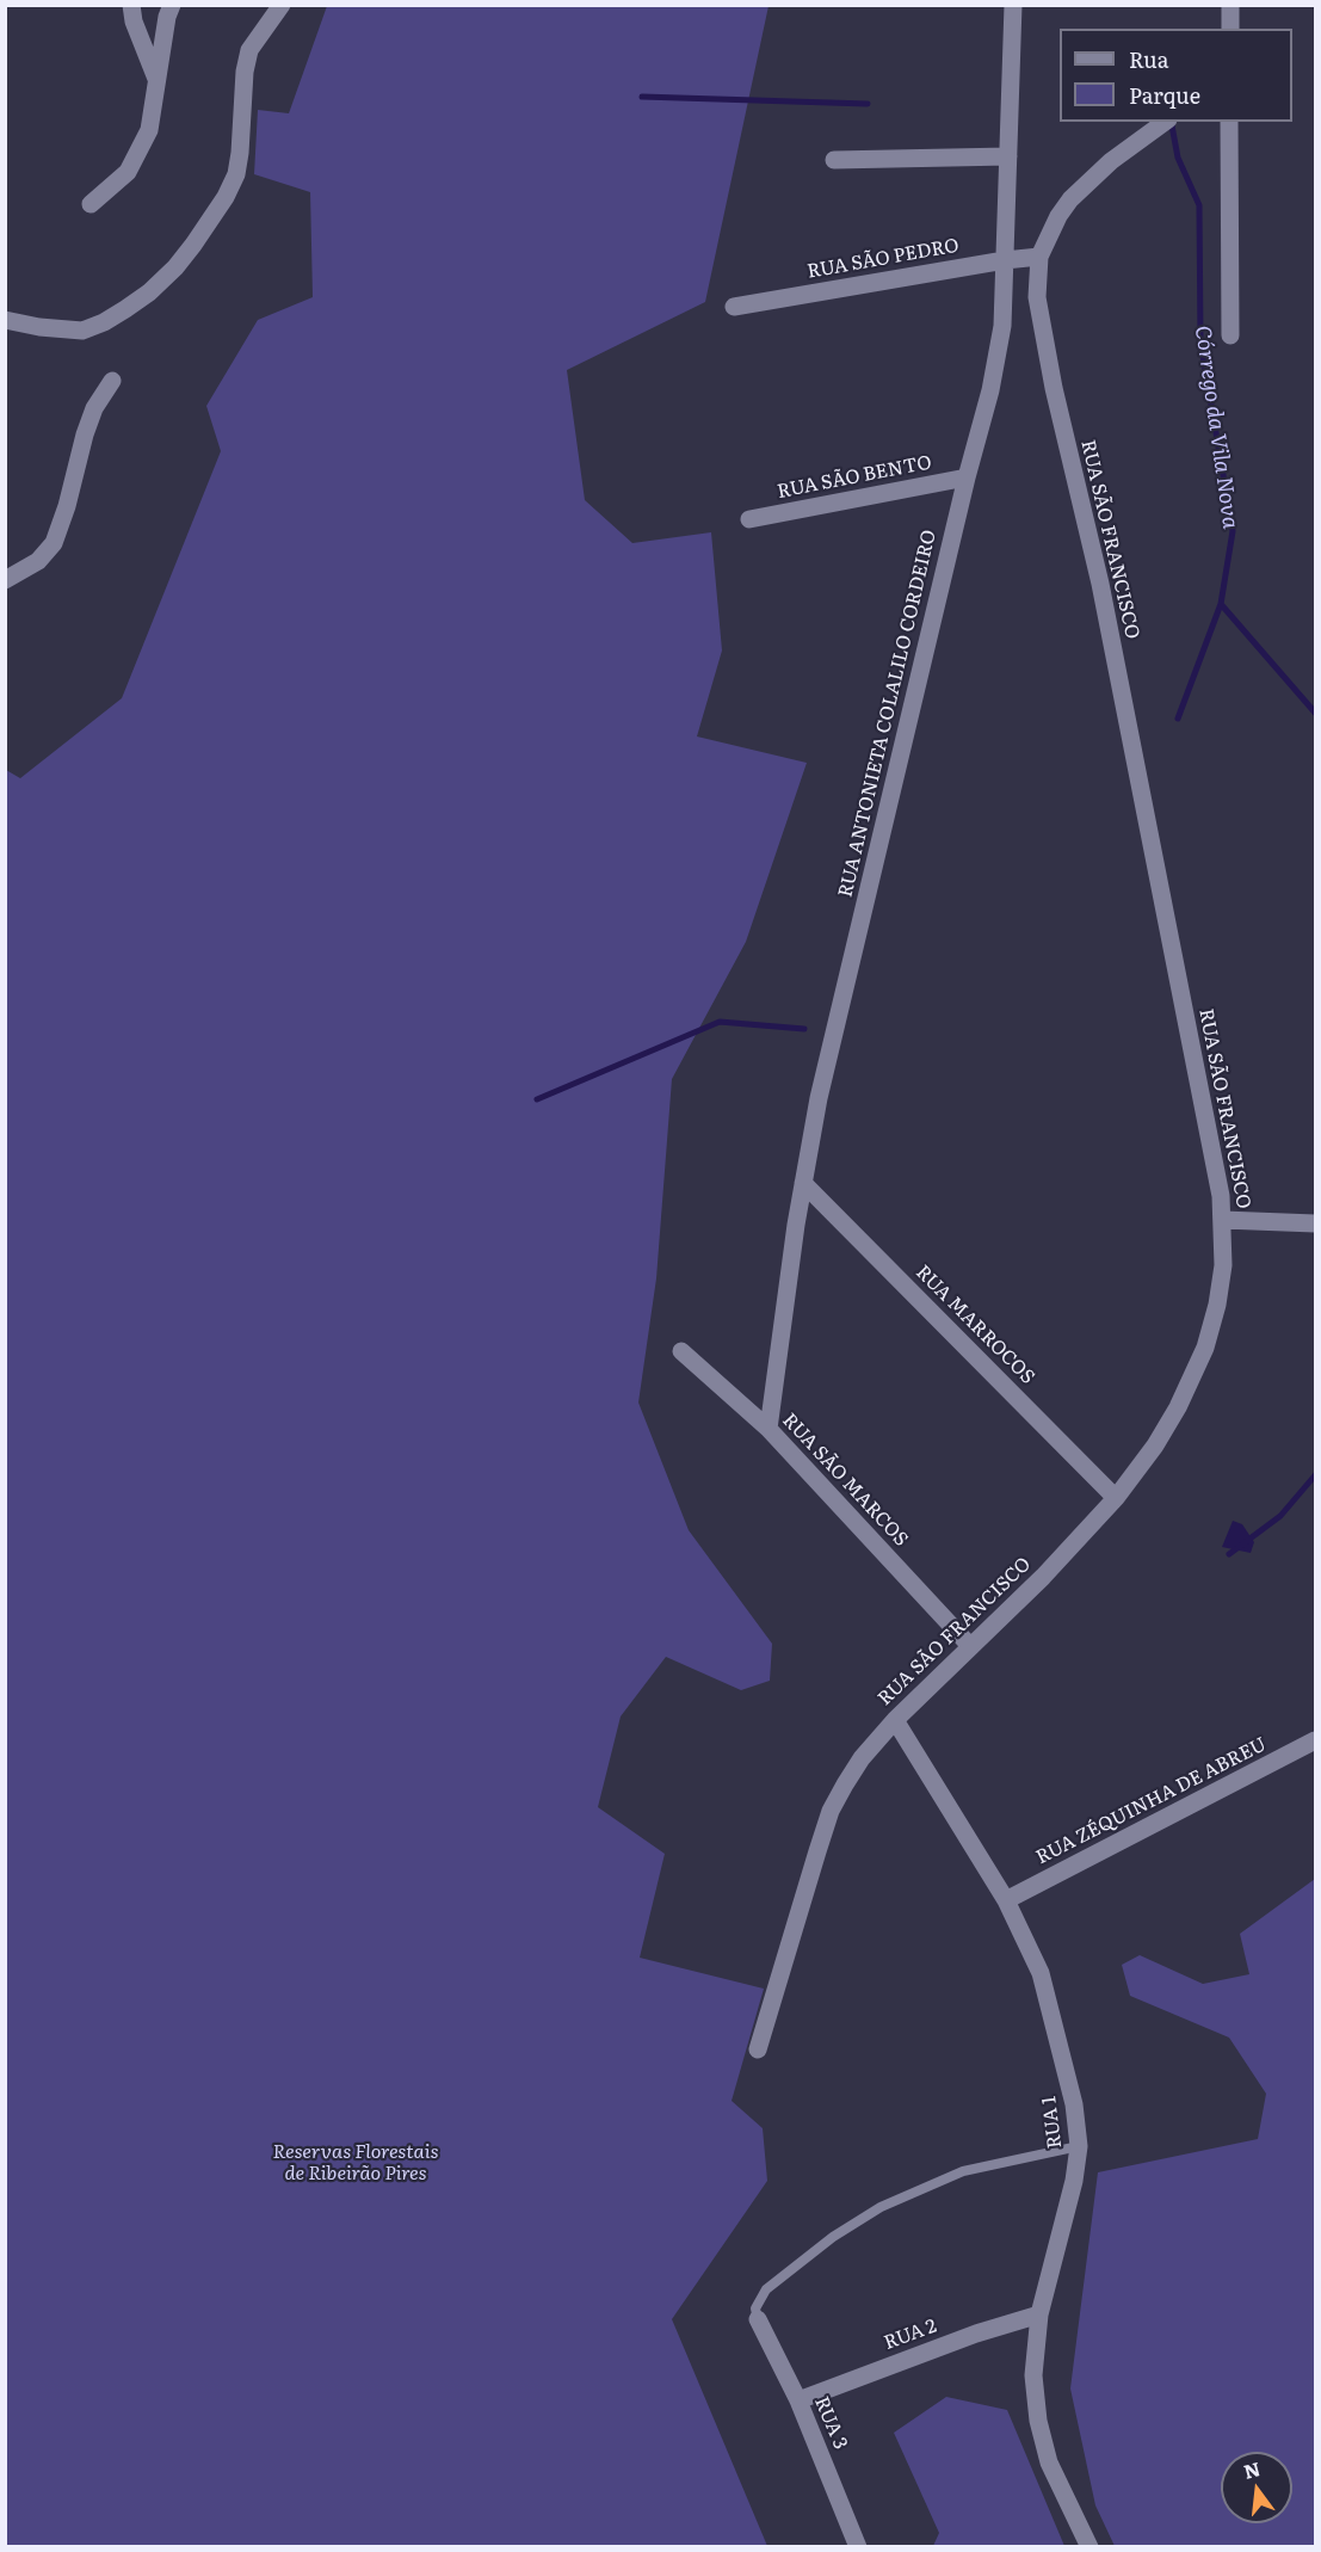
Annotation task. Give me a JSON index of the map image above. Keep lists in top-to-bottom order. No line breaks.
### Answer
{"streets":{"street":["RUA SÃO PEDRO","RUA SÃO BENTO","RUA SÃO FRANCISCO","RUA ANTONIETA COLALILO CORDEIRO","RUA MARROCOS","RUA SÃO MARCOS","RUA ZÉQUINHA DE ABREU","RUA 1","RUA 2","RUA 3"]},"crossings":[["RUA SÃO PEDRO","RUA SÃO FRANCISCO"],["RUA SÃO PEDRO","RUA ANTONIETA COLALILO CORDEIRO"],["RUA SÃO BENTO","RUA ANTONIETA COLALILO CORDEIRO"],["RUA SÃO FRANCISCO","RUA MARROCOS"],["RUA SÃO FRANCISCO","RUA SÃO MARCOS"],["RUA SÃO FRANCISCO","RUA 1"],["RUA ANTONIETA COLALILO CORDEIRO","RUA MARROCOS"],["RUA ANTONIETA COLALILO CORDEIRO","RUA SÃO MARCOS"],["RUA ZÉQUINHA DE ABREU","RUA 1"],["RUA 1","RUA 2"],["RUA 2","RUA 3"]],"water":["Córrego da Vila Nova"],"parks":["Reservas Florestais de Ribeirão Pires"],"legend":["Rua","Parque"],"north":"top"}
